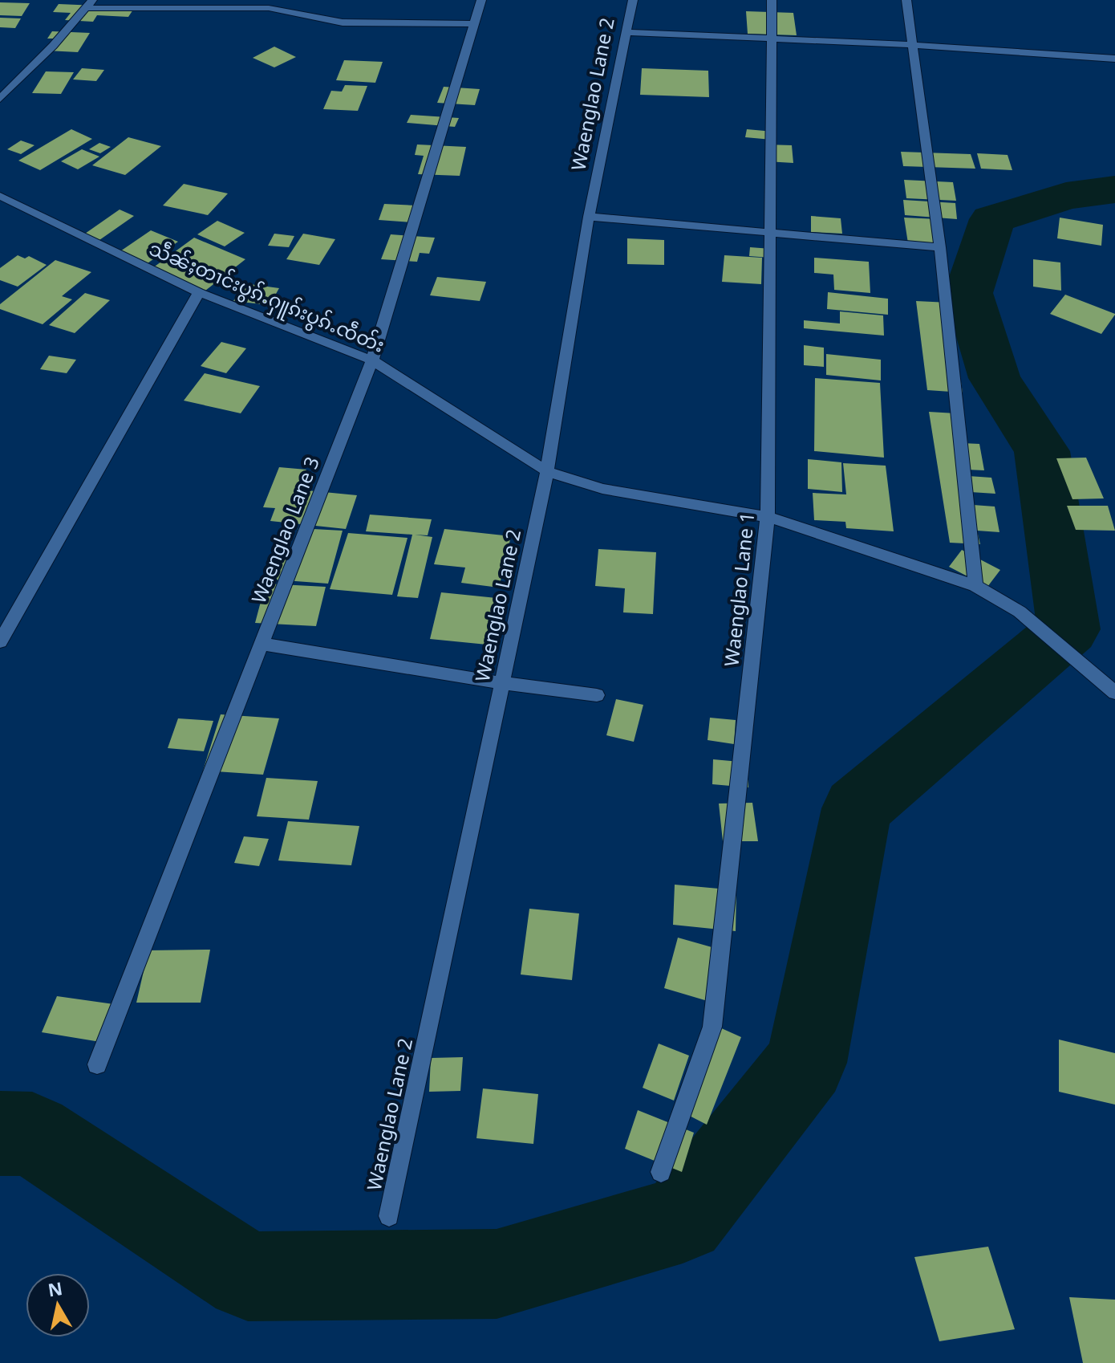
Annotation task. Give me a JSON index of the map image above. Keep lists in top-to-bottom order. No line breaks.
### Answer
{"streets":{"street":["Waenglao Lane 2","သဵၼ်ႈတၢင်းပွၵ်ႉႁူၵ်းပွၵ်ႉၸဵတ်း","Waenglao Lane 3","Waenglao Lane 1"]},"crossings":[["Waenglao Lane 2","သဵၼ်ႈတၢင်းပွၵ်ႉႁူၵ်းပွၵ်ႉၸဵတ်း"],["သဵၼ်ႈတၢင်းပွၵ်ႉႁူၵ်းပွၵ်ႉၸဵတ်း","Waenglao Lane 3"],["သဵၼ်ႈတၢင်းပွၵ်ႉႁူၵ်းပွၵ်ႉၸဵတ်း","Waenglao Lane 1"]],"north":"top"}
